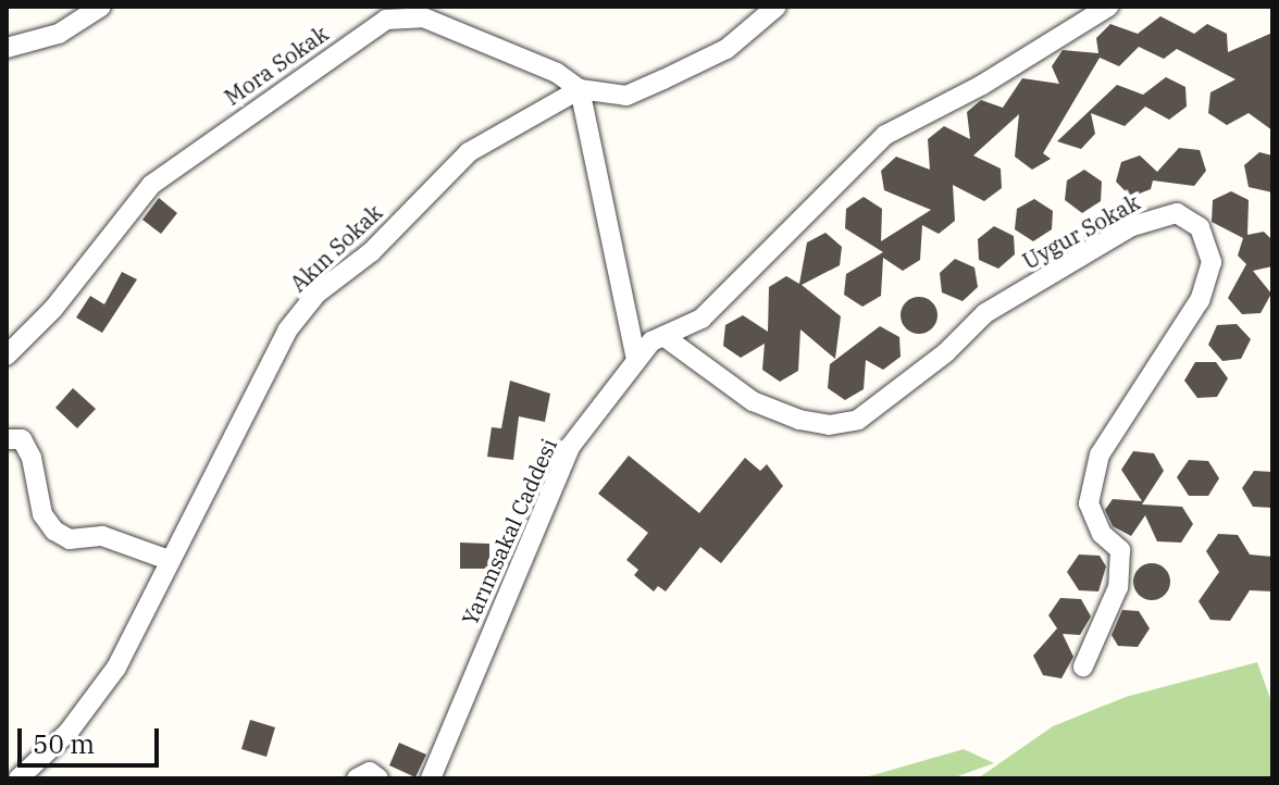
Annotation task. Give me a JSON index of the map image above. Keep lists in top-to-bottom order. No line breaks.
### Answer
{"streets":{"street":["Mora Sokak","Uygur Sokak","Akın Sokak","Yarımsakal Caddesi"]},"crossings":[["Mora Sokak","Akın Sokak"],["Uygur Sokak","Yarımsakal Caddesi"]],"scale_bar":"50 m"}
